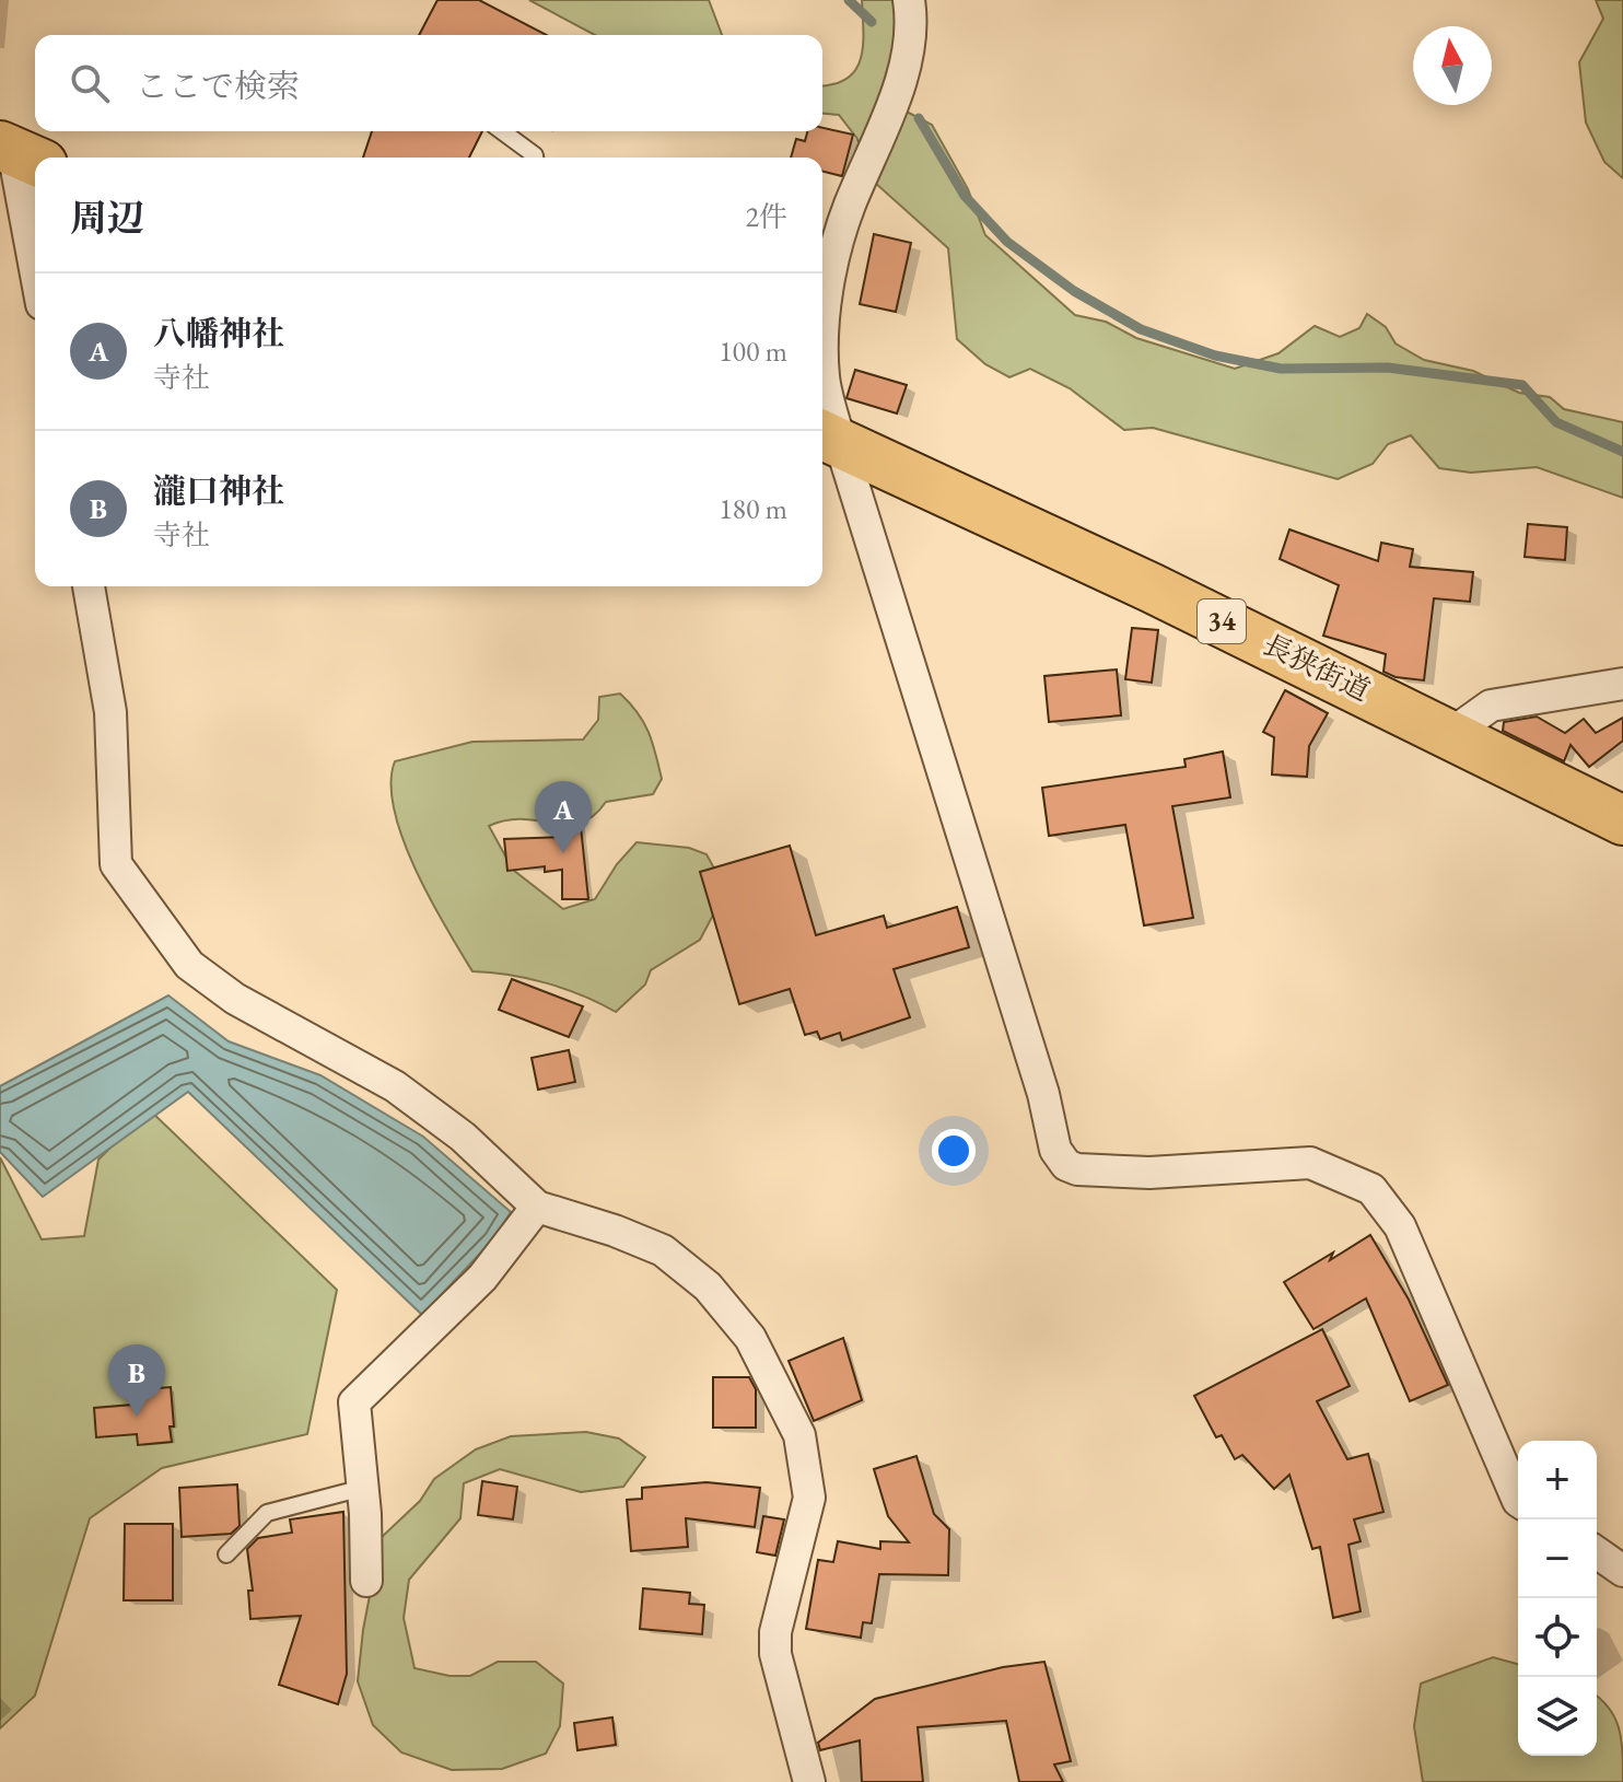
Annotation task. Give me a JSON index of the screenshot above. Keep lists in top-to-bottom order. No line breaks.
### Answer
{"streets":{"main road":["34","長狭街道"]},"north":"top","page":{"search":"ここで検索","heading":["周辺","2件"],"list":[{"mark":"A","name":"八幡神社","note":"寺社","value":"100 m"},{"mark":"B","name":"瀧口神社","note":"寺社","value":"180 m"}],"pins":["A","B"],"map_buttons":["+","−"]}}
